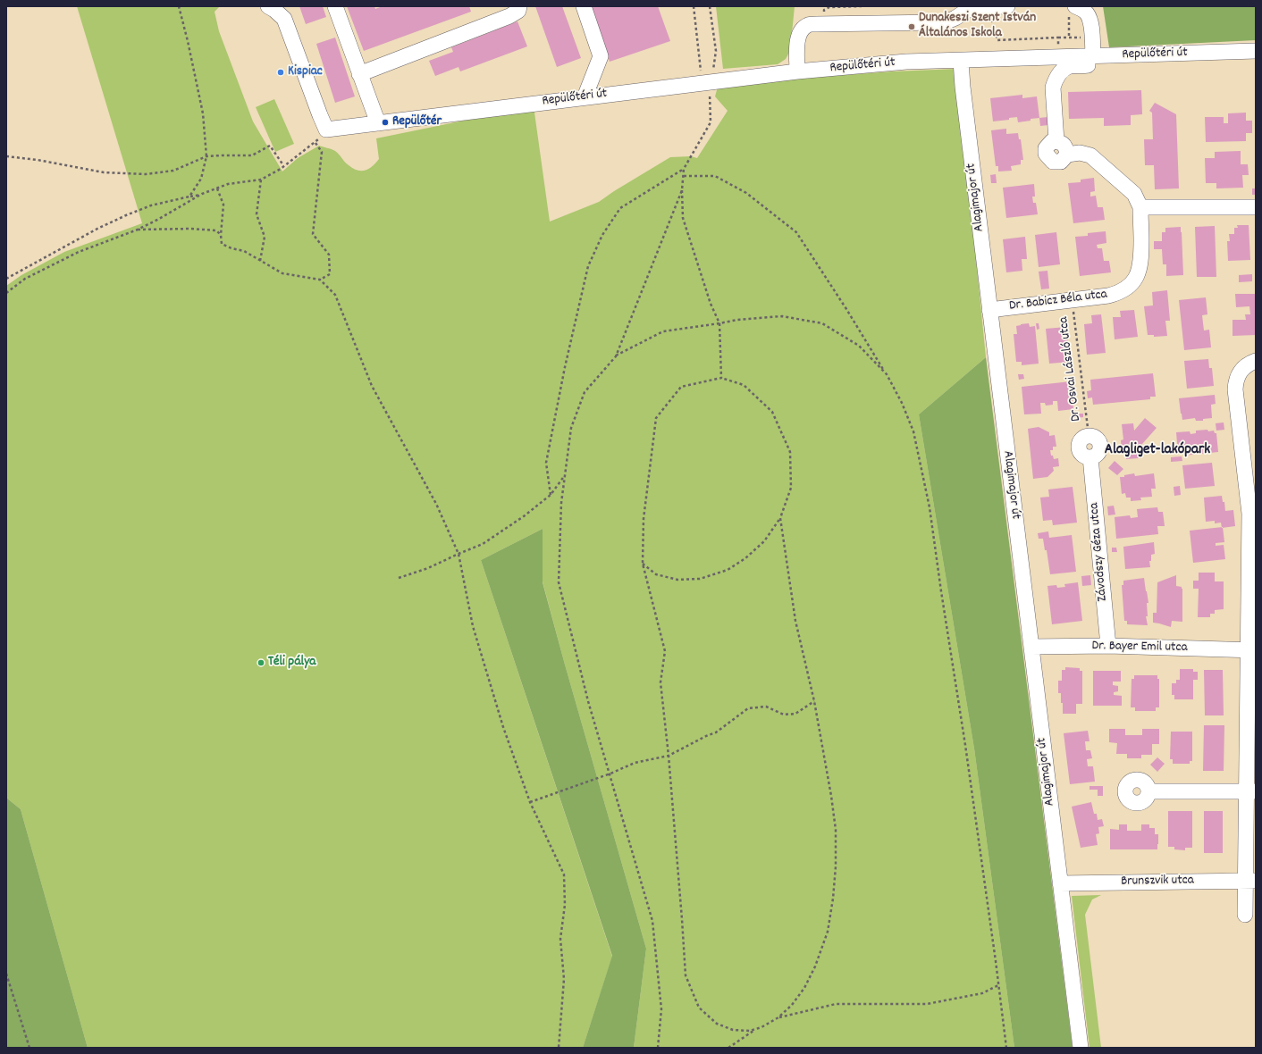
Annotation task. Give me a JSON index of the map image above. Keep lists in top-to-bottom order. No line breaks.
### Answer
{"streets":{"street":["Repülőtéri út","Alagimajor út","Dr. Babicz Béla utca","Závodszy Géza utca","Dr. Bayer Emil utca","Brunszvik utca"],"path":["Dr. Osvai László utca"]},"crossings":[["Repülőtéri út","Alagimajor út"],["Alagimajor út","Dr. Babicz Béla utca"],["Alagimajor út","Dr. Bayer Emil utca"],["Alagimajor út","Brunszvik utca"],["Dr. Babicz Béla utca","Dr. Osvai László utca"],["Dr. Osvai László utca","Závodszy Géza utca"],["Závodszy Géza utca","Dr. Bayer Emil utca"]],"districts":["Alagliget-lakópark"],"places":["Dunakeszi Szent István Általános Iskola","Kispiac","Repülőtér","Téli pálya"]}
